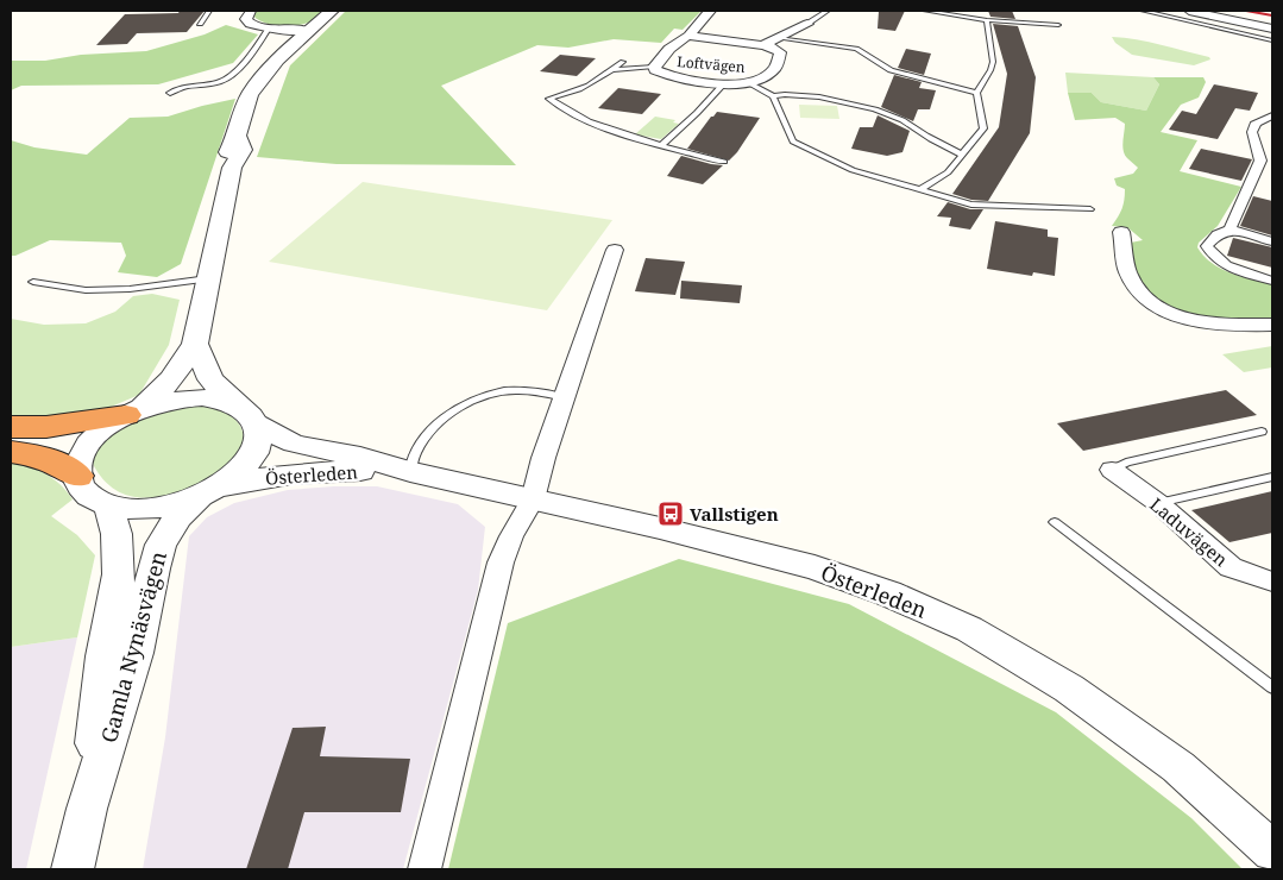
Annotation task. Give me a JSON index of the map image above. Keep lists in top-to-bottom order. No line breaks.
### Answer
{"streets":{"street":["Loftvägen","Österleden","Laduvägen","Gamla Nynäsvägen"]},"crossings":[["Österleden","Gamla Nynäsvägen"]],"places":{"bus stop":["Vallstigen"]}}
